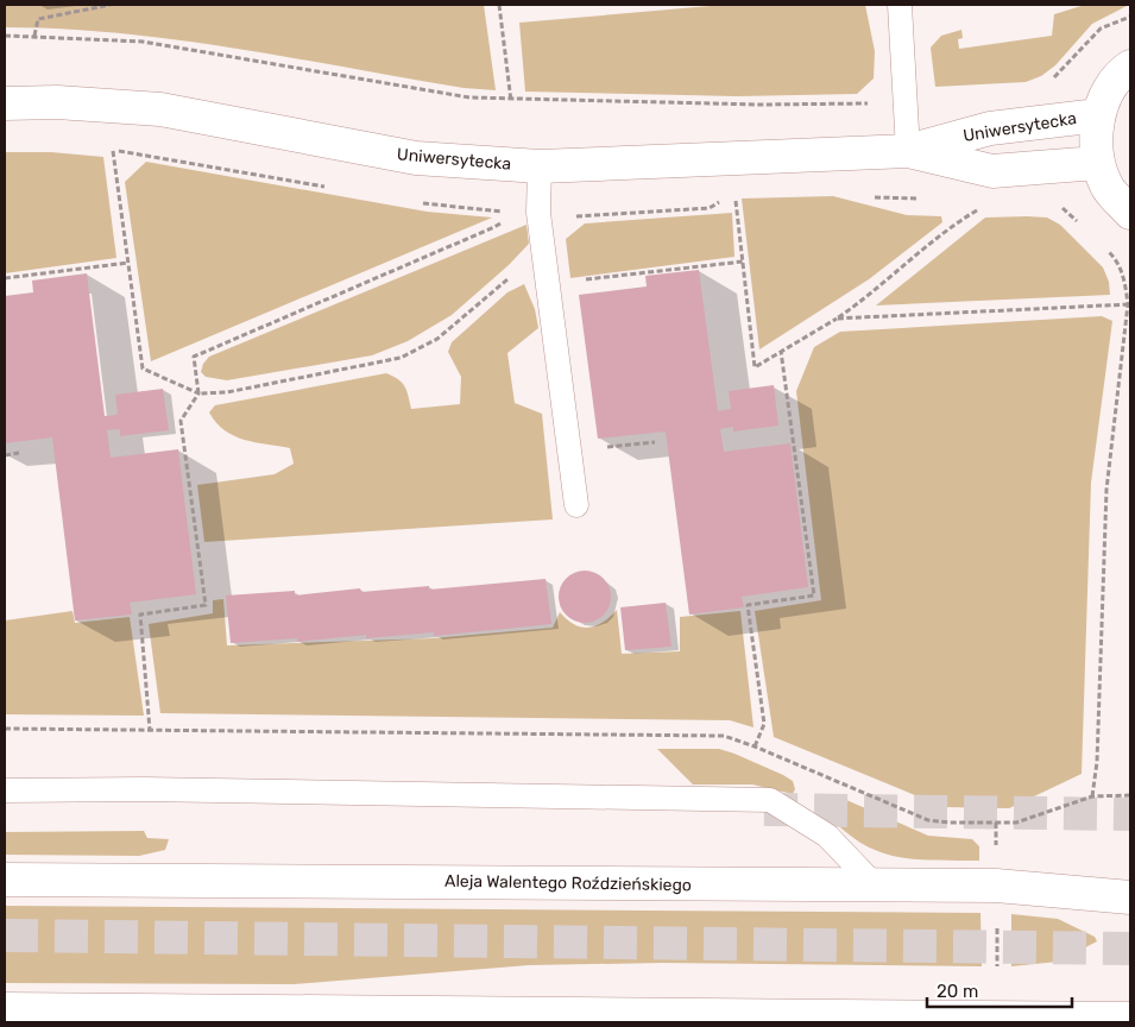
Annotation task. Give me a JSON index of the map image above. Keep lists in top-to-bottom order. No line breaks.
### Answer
{"streets":{"main road":["Uniwersytecka","Aleja Walentego Roździeńskiego"]},"scale_bar":"20 m"}
